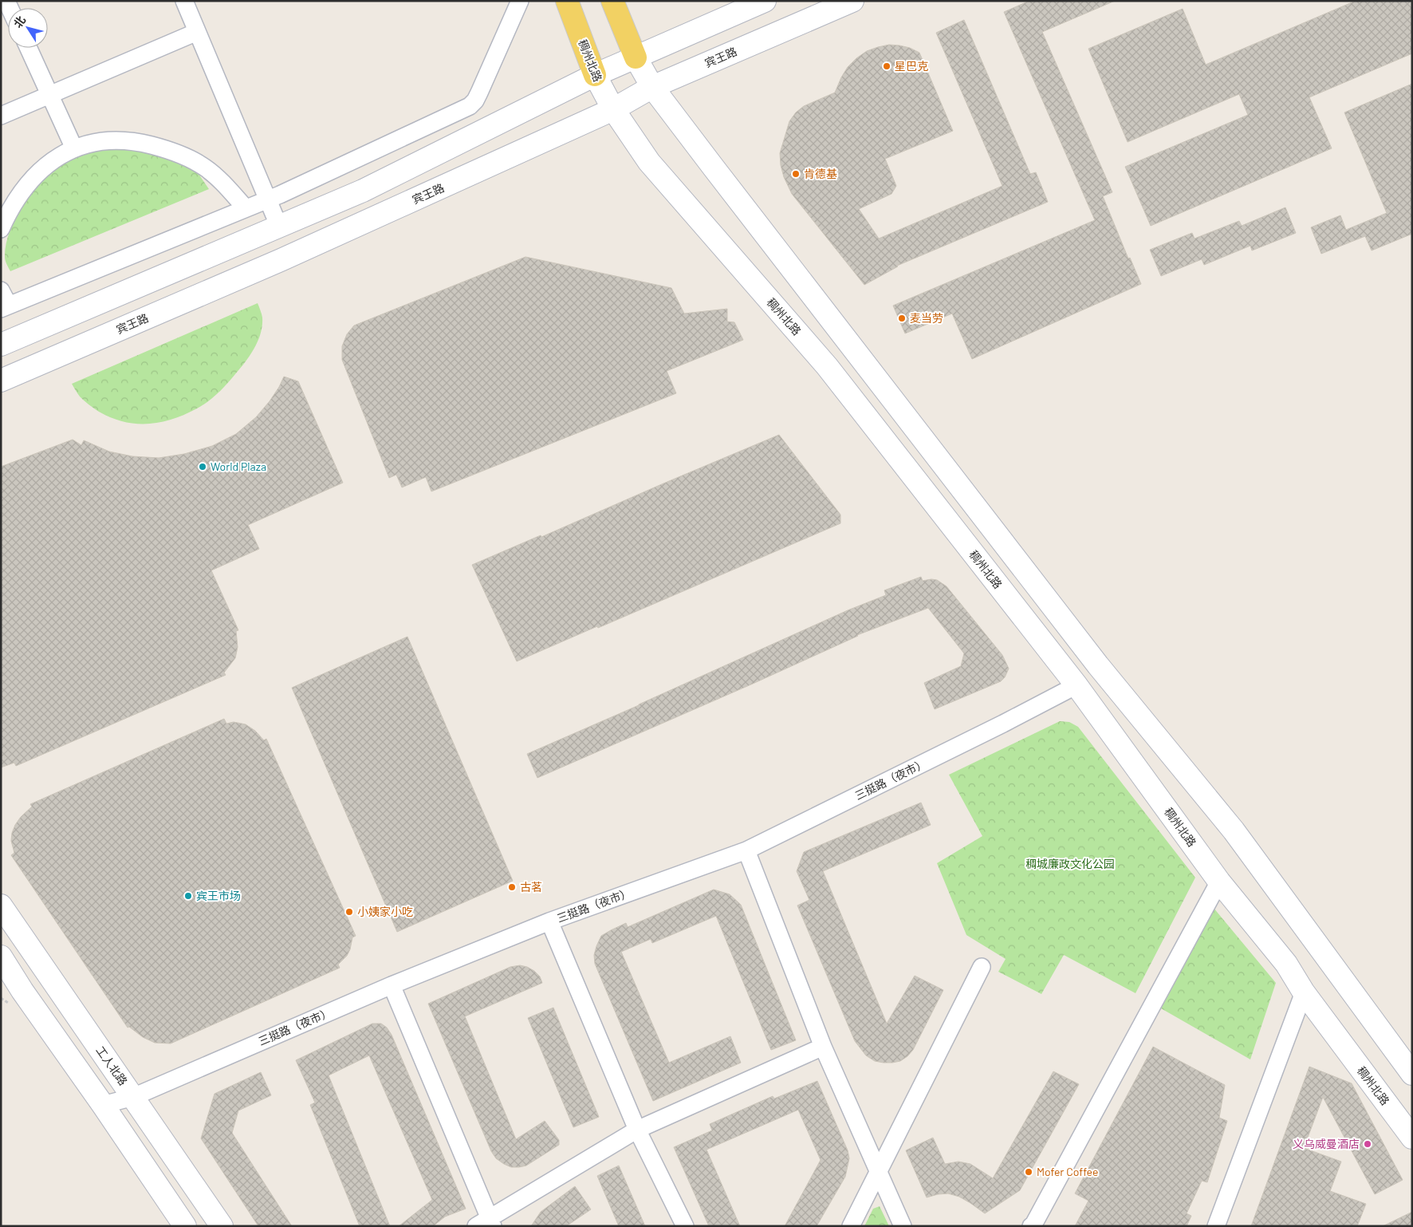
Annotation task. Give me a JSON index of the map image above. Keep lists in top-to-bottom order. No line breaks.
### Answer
{"streets":{"main road":["宾王路","稠州北路","工人北路"],"street":["三挺路（夜市）"]},"crossings":[["宾王路","稠州北路"],["稠州北路","三挺路（夜市）"],["三挺路（夜市）","工人北路"]],"parks":["稠城廉政文化公园"],"places":["星巴克","肯德基","麦当劳","World Plaza","古茗","宾王市场","小姨家小吃","义乌威曼酒店","Mofer Coffee"],"north":"top left"}
